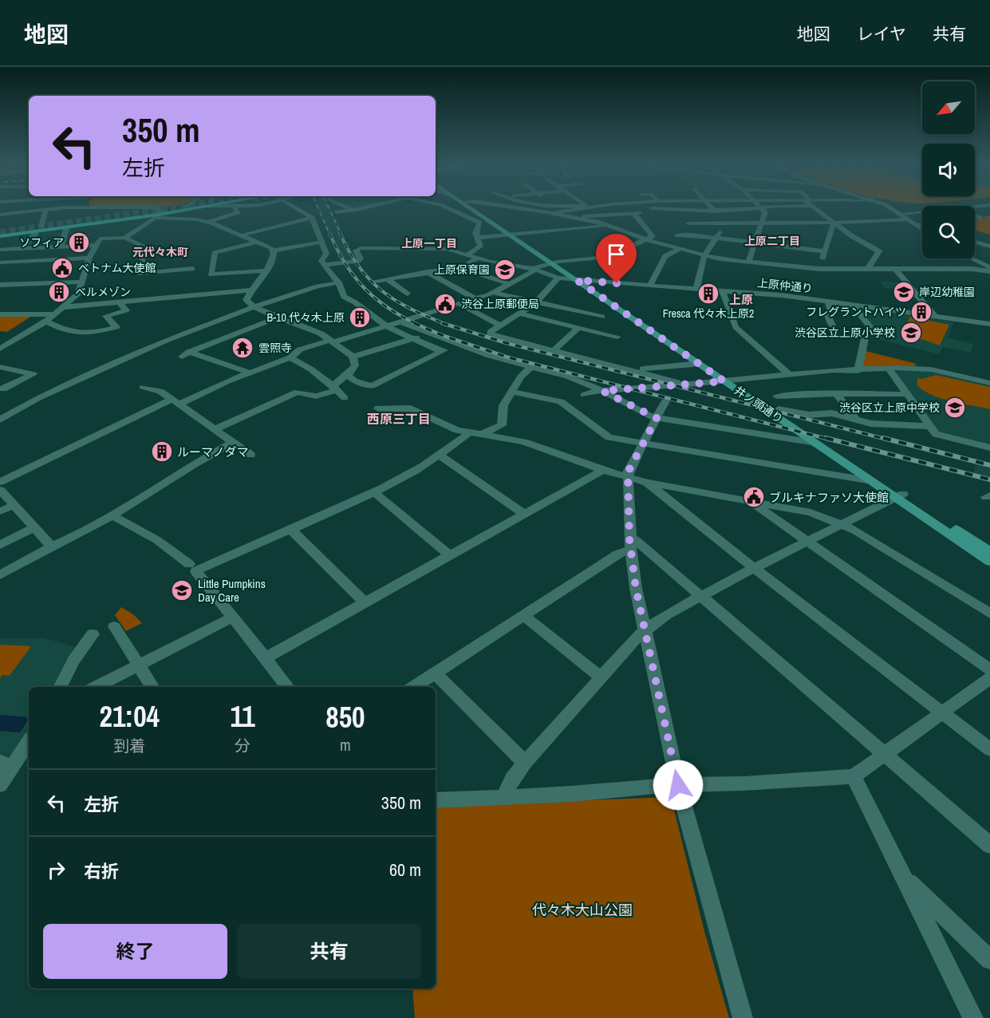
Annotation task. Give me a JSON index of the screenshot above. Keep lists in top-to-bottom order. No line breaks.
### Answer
{"streets":{"main road":["井ノ頭通り"],"street":["上原仲通り"]},"crossings":[["上原仲通り","井ノ頭通り"]],"districts":["上原二丁目","上原一丁目","元代々木町","上原","西原三丁目"],"parks":["代々木大山公園"],"places":{"building":["ソフィア","ベルメゾン","Fresca 代々木上原2","フレグラントハイツ","B-10 代々木上原","ルーマノダマ"],"public building":["ベトナム大使館","渋谷上原郵便局","ブルキナファソ大使館"],"school or university":["上原保育園","岸辺幼稚園","渋谷区立上原小学校","渋谷区立上原中学校","Little Pumpkins Day Care"],"temple":["雲照寺"]},"north":"bottom left","page":{"header":"地図","nav":["地図","レイヤ","共有"],"turn":["350 m","左折"],"eta":["21:04","到着","11","分","850","m"],"list":[{"name":"左折","value":"350 m"},{"name":"右折","value":"60 m"}],"buttons":["終了","共有"]}}
